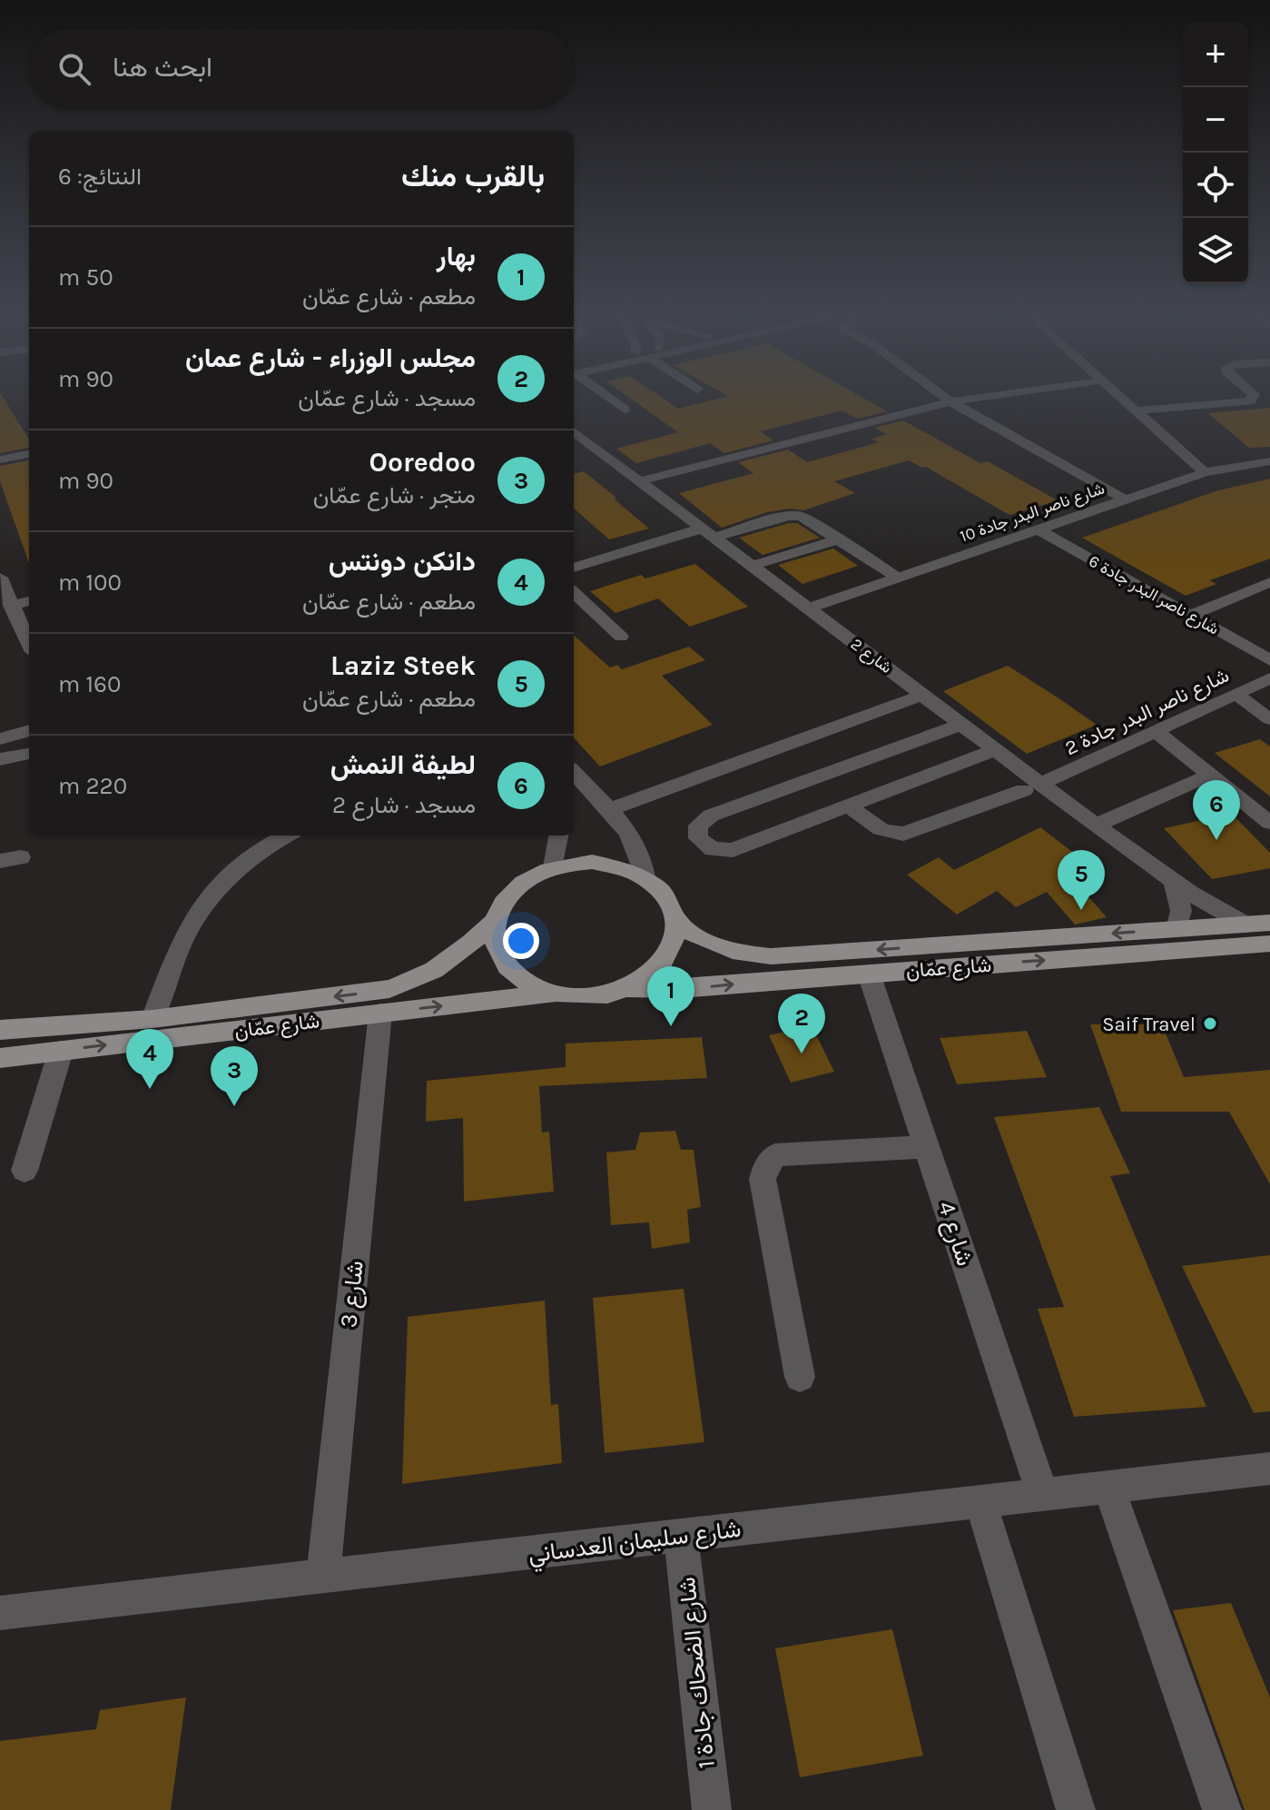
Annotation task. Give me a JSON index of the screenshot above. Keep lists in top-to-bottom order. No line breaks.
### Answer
{"streets":{"main road":["شارع عمّان"],"street":["شارع ناصر البدر جادة 10","شارع ناصر البدر جادة 6","شارع 2","شارع ناصر البدر جادة 2","شارع 4","شارع 3","شارع سليمان العدساني","شارع الضحاك جادة 1"]},"crossings":[["شارع ناصر البدر جادة 10","شارع ناصر البدر جادة 6"],["شارع ناصر البدر جادة 10","شارع 2"],["شارع 2","شارع ناصر البدر جادة 2"],["شارع 2","شارع عمّان"],["شارع عمّان","شارع 4"],["شارع عمّان","شارع 3"],["شارع 4","شارع سليمان العدساني"],["شارع 3","شارع سليمان العدساني"],["شارع سليمان العدساني","شارع الضحاك جادة 1"]],"places":["Saif Travel"],"page":{"map_buttons":["+","−"],"search":"ابحث هنا","heading":["بالقرب منك","النتائج: 6"],"list":[{"mark":"1","name":"بهار","note":"مطعم · شارع عمّان","value":"50 m"},{"mark":"2","name":"مجلس الوزراء - شارع عمان","note":"مسجد · شارع عمّان","value":"90 m"},{"mark":"3","name":"Ooredoo","note":"متجر · شارع عمّان","value":"90 m"},{"mark":"4","name":"دانكن دونتس","note":"مطعم · شارع عمّان","value":"100 m"},{"mark":"5","name":"Laziz Steek","note":"مطعم · شارع عمّان","value":"160 m"},{"mark":"6","name":"لطيفة النمش","note":"مسجد · شارع 2","value":"220 m"}],"pins":["6","5","1","2","4","3"]}}
